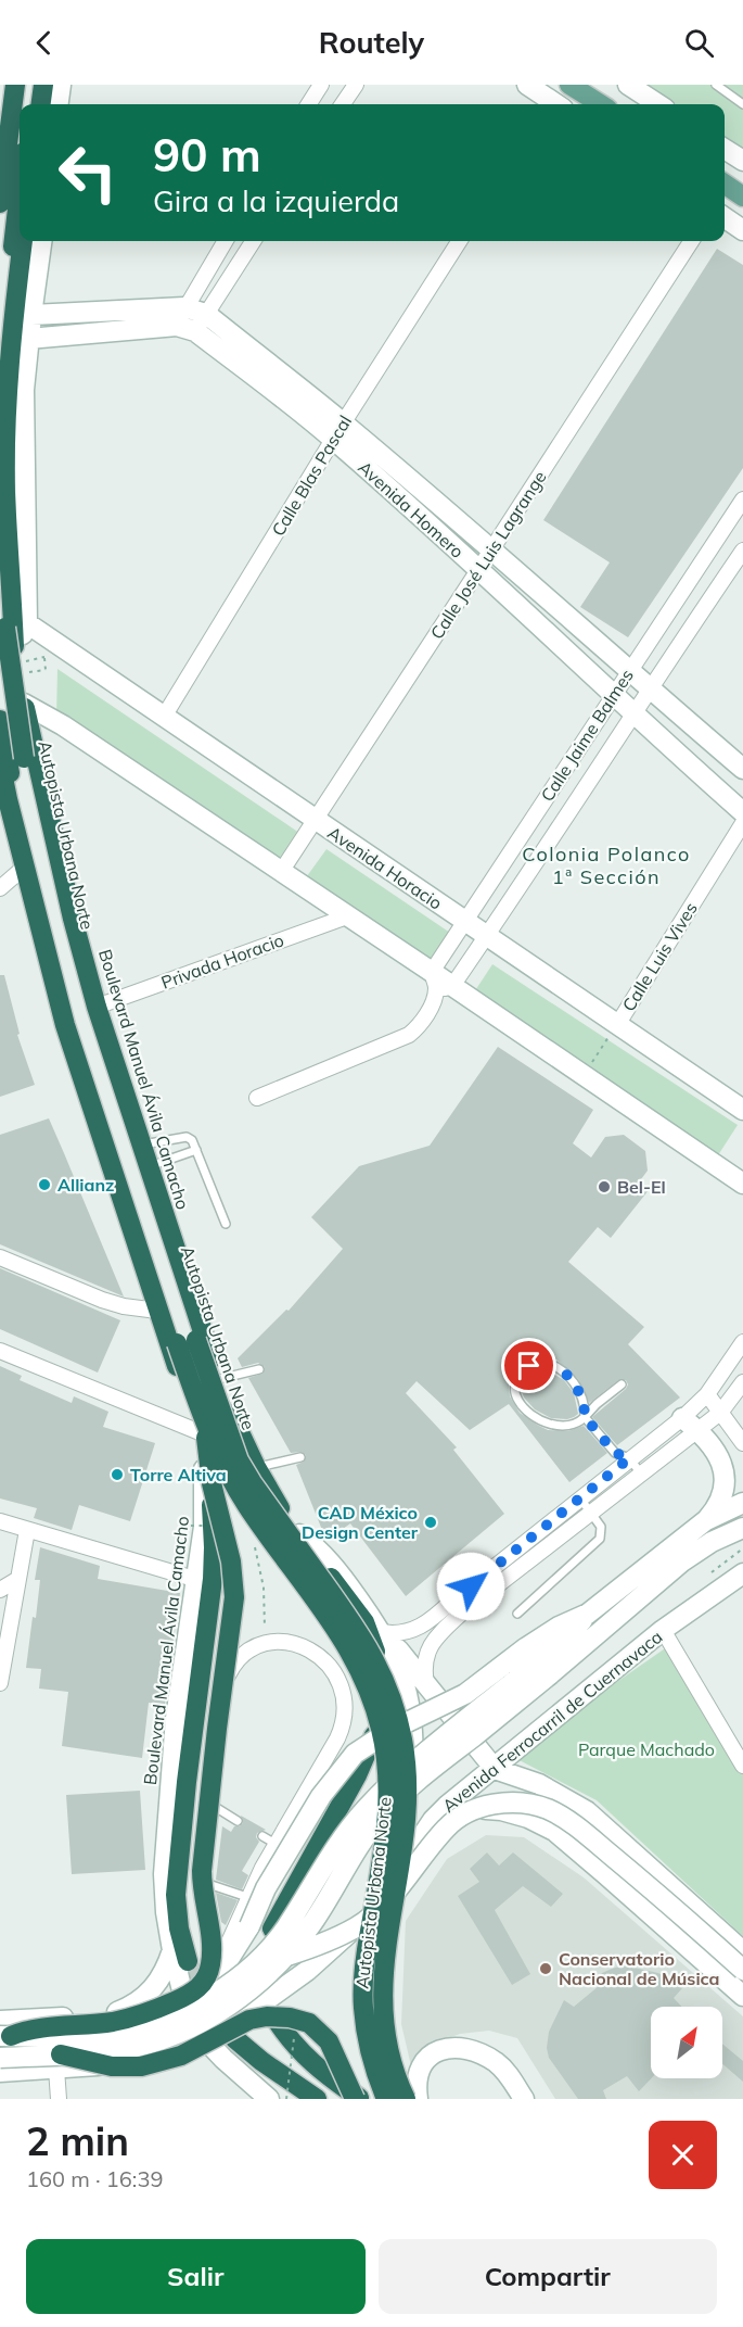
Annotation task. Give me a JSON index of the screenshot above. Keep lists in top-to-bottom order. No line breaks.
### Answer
{"streets":{"highway":["Autopista Urbana Norte","Boulevard Manuel Ávila Camacho"],"main road":["Avenida Homero","Avenida Horacio","Avenida Ferrocarril de Cuernavaca"],"street":["Calle Blas Pascal","Calle José Luis Lagrange","Calle Jaime Balmes","Calle Luis Vives","Privada Horacio"]},"crossings":[["Calle Blas Pascal","Avenida Homero"],["Calle Blas Pascal","Avenida Horacio"],["Avenida Homero","Calle José Luis Lagrange"],["Avenida Homero","Calle Jaime Balmes"],["Calle José Luis Lagrange","Avenida Horacio"],["Calle Jaime Balmes","Avenida Horacio"],["Autopista Urbana Norte","Boulevard Manuel Ávila Camacho"],["Avenida Horacio","Calle Luis Vives"],["Privada Horacio","Boulevard Manuel Ávila Camacho"],["Boulevard Manuel Ávila Camacho","Avenida Ferrocarril de Cuernavaca"]],"districts":["Colonia Polanco 1ª Sección"],"parks":["Parque Machado"],"places":["Allianz","Bel-El","Torre Altiva","CAD México Design Center","Conservatorio Nacional de Música"],"north":"top right","page":{"header":"Routely","turn":["90 m","Gira a la izquierda"],"heading":["2 min","160 m · 16:39"],"buttons":["Salir","Compartir"]}}
